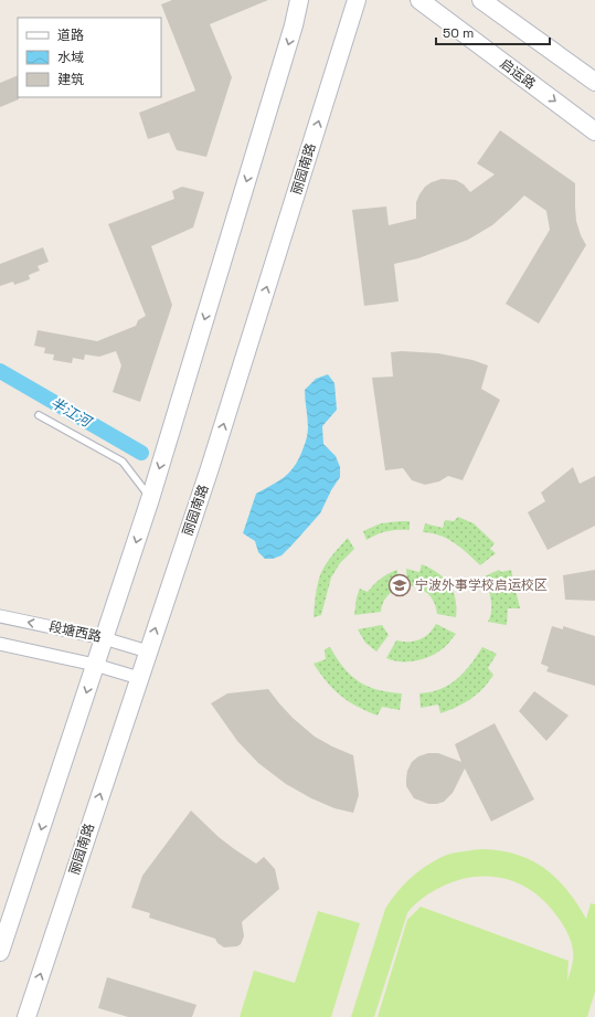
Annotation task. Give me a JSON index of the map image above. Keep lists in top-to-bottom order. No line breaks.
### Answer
{"streets":{"main road":["启运路","丽园南路"],"street":["段塘西路"]},"crossings":[["丽园南路","段塘西路"]],"water":["半江河"],"places":{"school or university":["宁波外事学校启运校区"]},"legend":["道路","水域","建筑"],"scale_bar":"50 m"}
